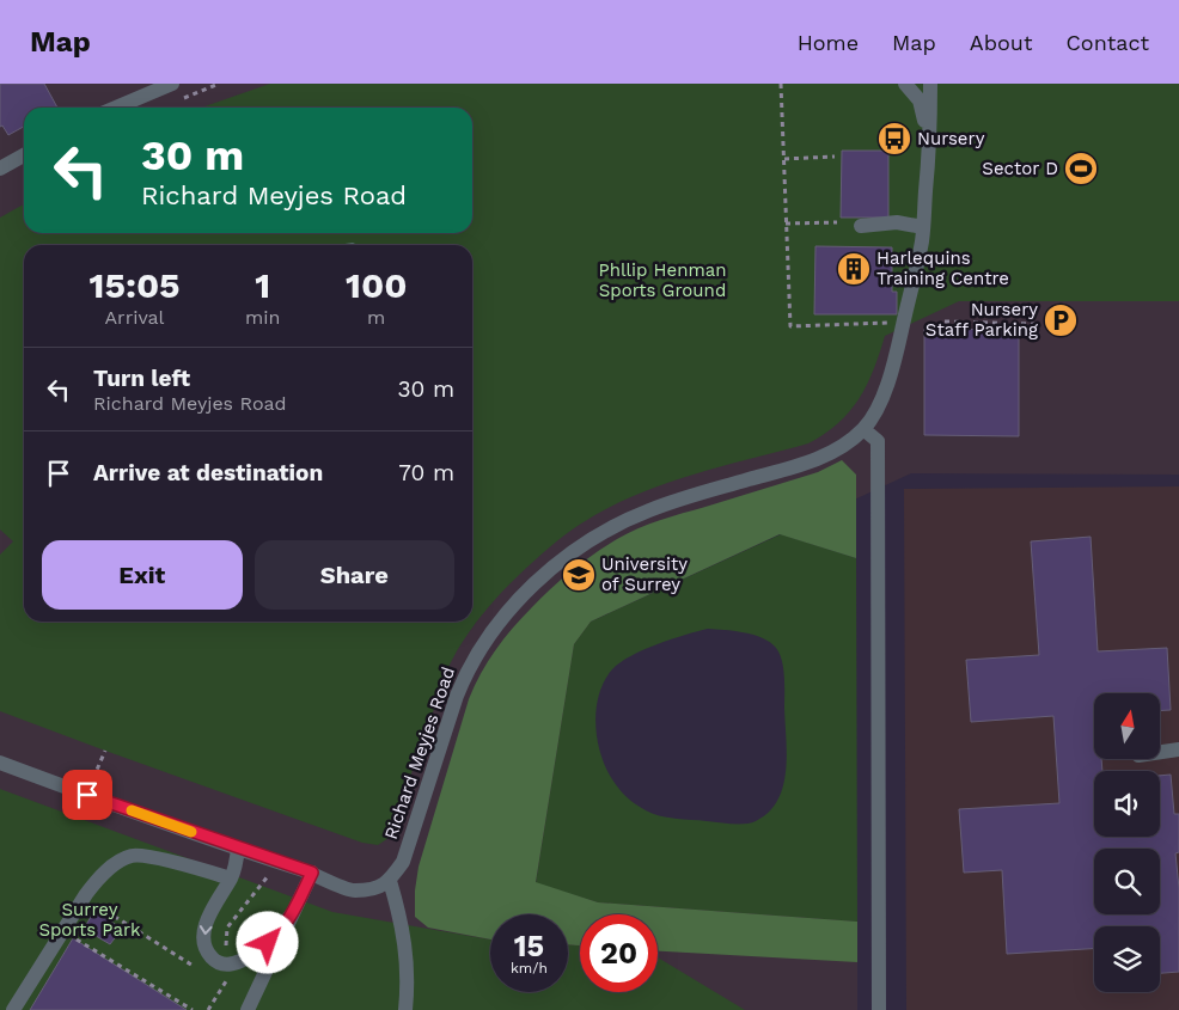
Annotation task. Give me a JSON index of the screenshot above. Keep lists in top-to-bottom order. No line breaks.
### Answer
{"streets":{"street":["Richard Meyjes Road"]},"parks":["Phllip Henman Sports Ground","Surrey Sports Park"],"places":{"bus stop":["Nursery"],"sports":["Sector D"],"building":["Harlequins Training Centre"],"parking":["Nursery Staff Parking"],"school or university":["University of Surrey"]},"north":"top","page":{"header":"Map","nav":["Home","Map","About","Contact"],"turn":["30 m","Richard Meyjes Road"],"eta":["15:05","Arrival","1","min","100","m"],"list":[{"name":"Turn left","note":"Richard Meyjes Road","value":"30 m"},{"name":"Arrive at destination","value":"70 m"}],"buttons":["Exit","Share"],"speed":"15 km/h","limit":"20"}}
